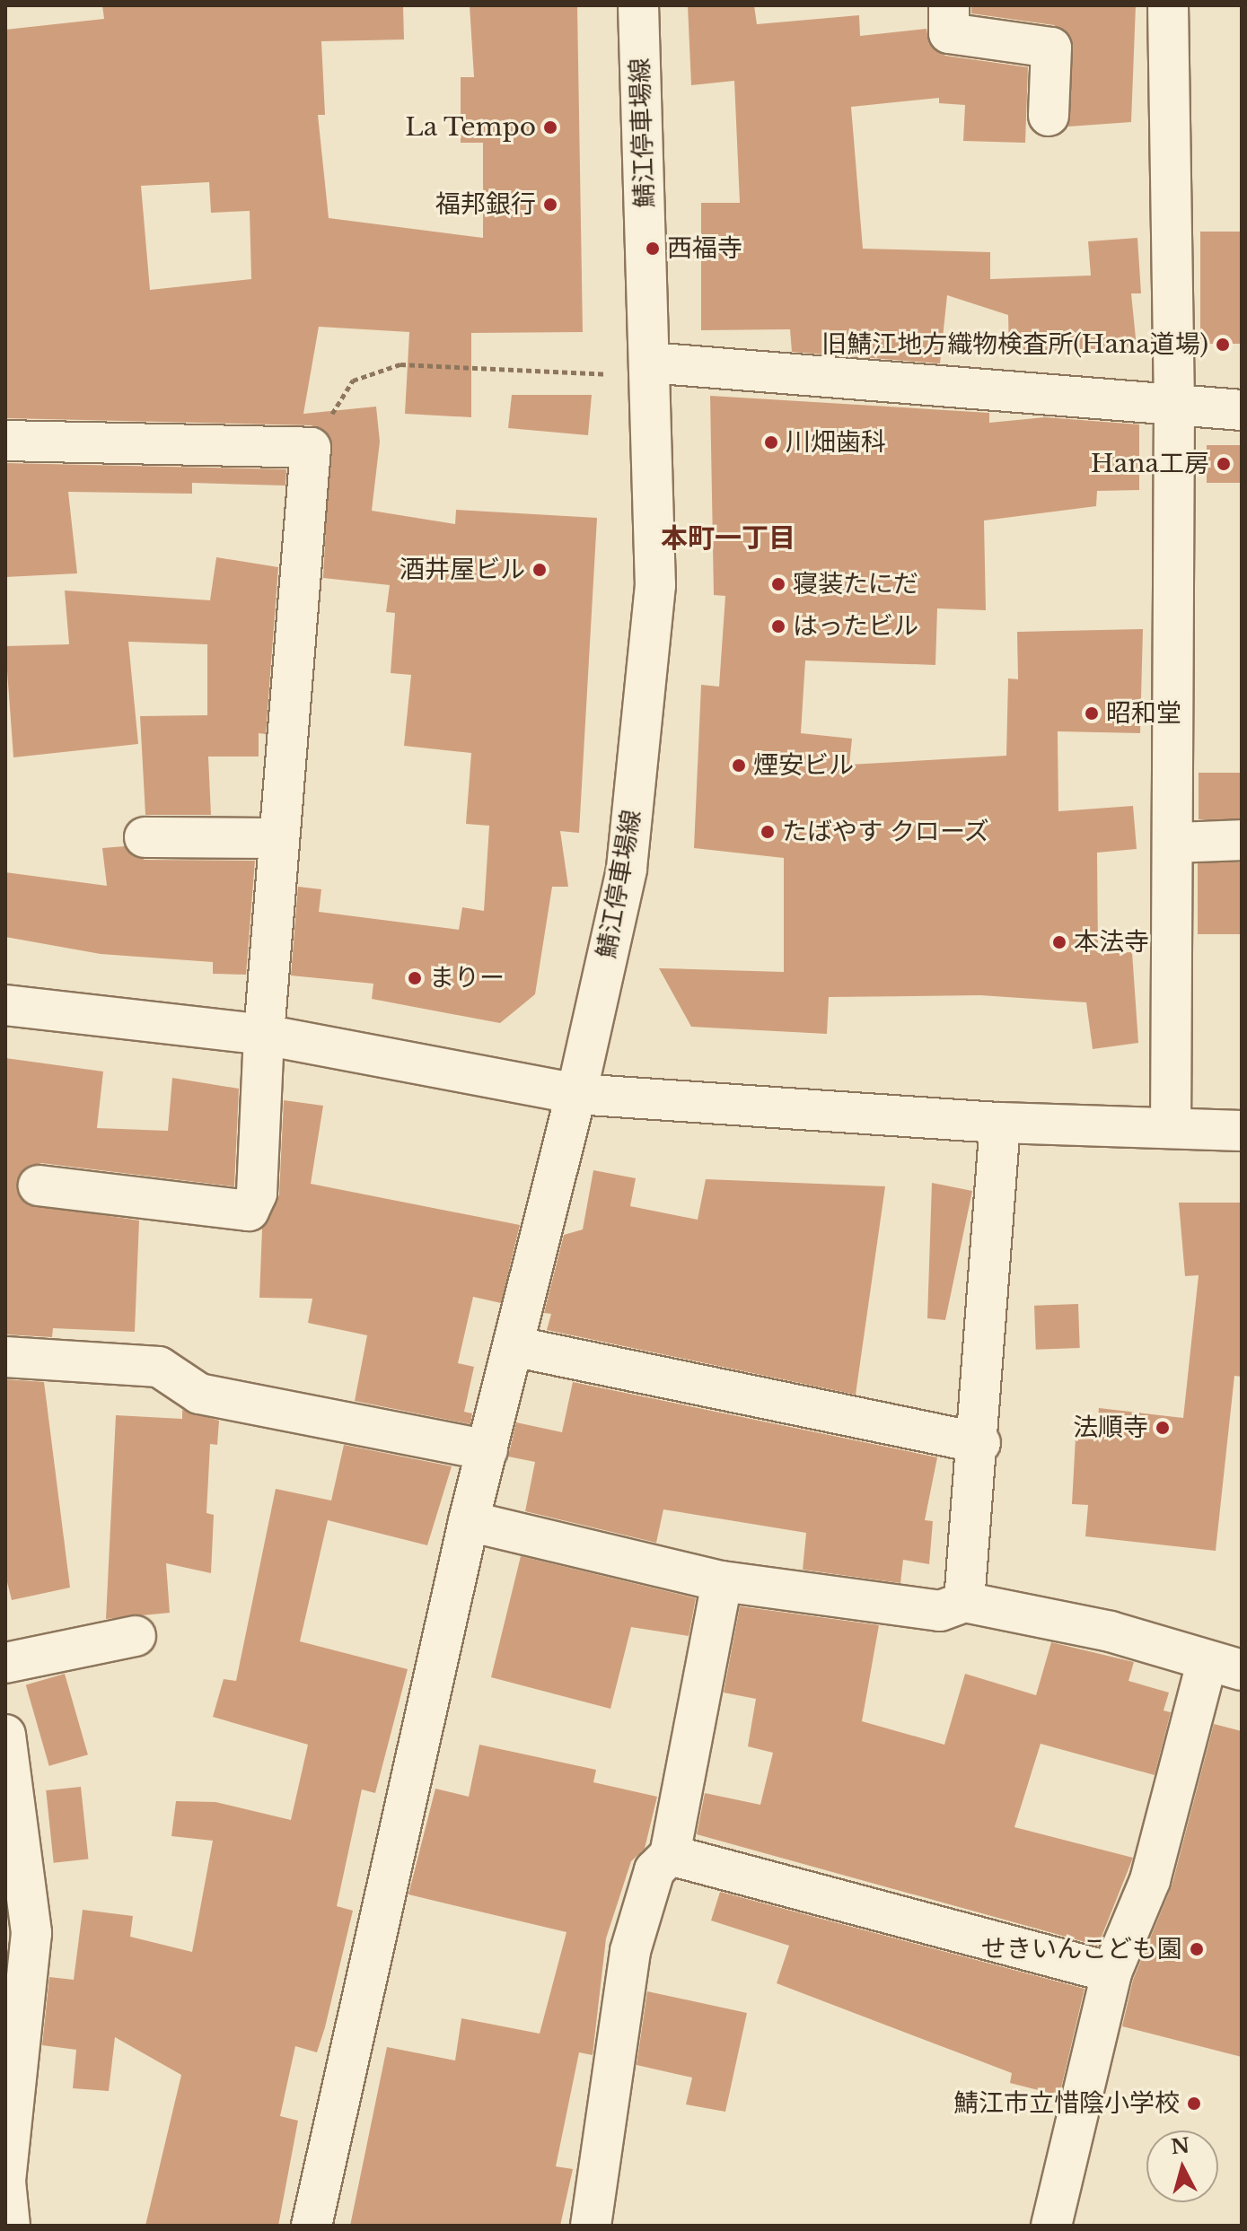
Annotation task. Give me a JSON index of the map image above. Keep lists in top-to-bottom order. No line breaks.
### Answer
{"streets":{"street":["鯖江停車場線"]},"districts":["本町一丁目"],"places":["La Tempo","福邦銀行","西福寺","旧鯖江地方織物検査所(Hana道場)","川畑歯科","Hana工房","酒井屋ビル","寝装たにだ","はったビル","昭和堂","煙安ビル","たばやす クローズ","本法寺","まりー","法順寺","せきいんこども園","鯖江市立惜陰小学校"],"north":"top"}
